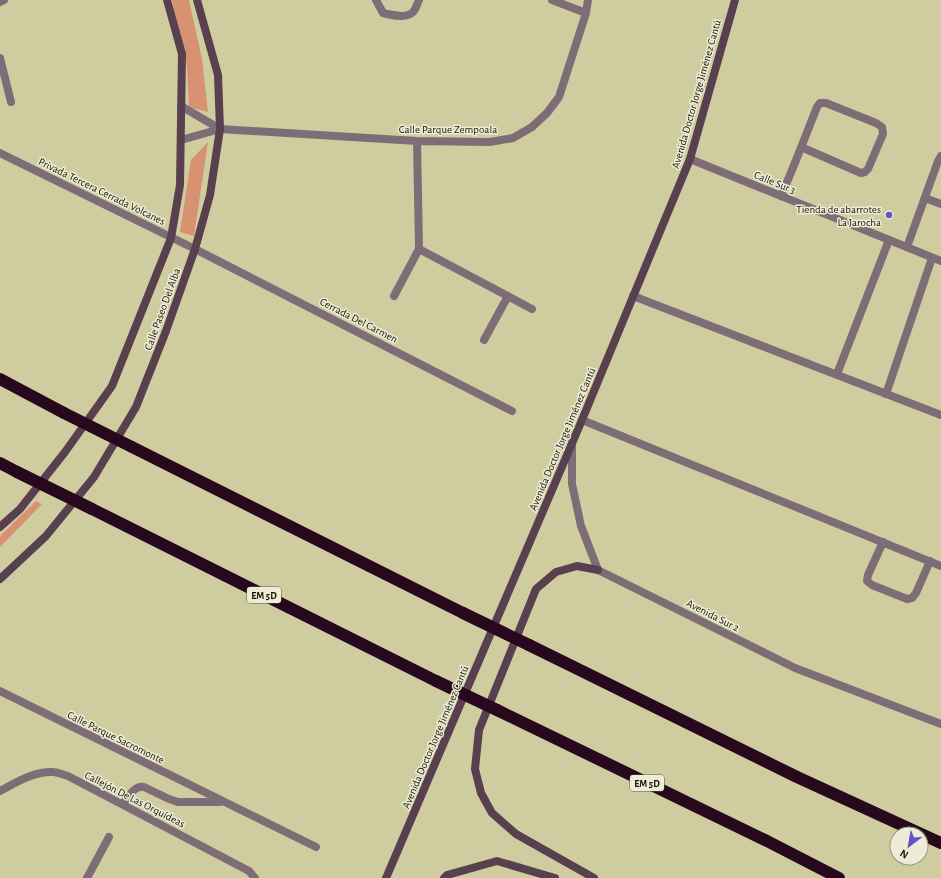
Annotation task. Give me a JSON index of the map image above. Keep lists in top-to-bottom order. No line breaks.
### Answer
{"streets":{"highway":["EM 5D"],"main road":["Avenida Doctor Jorge Jiménez Cantú","Calle Paseo Del Alba"],"street":["Calle Parque Zempoala","Calle Sur 3","Privada Tercera Cerrada Volcanes","Cerrada Del Carmen","Avenida Sur 2","Calle Parque Sacromonte","Callejón De Las Orquídeas"]},"crossings":[["Avenida Doctor Jorge Jiménez Cantú","Calle Sur 3"],["Calle Parque Zempoala","Calle Paseo Del Alba"],["Privada Tercera Cerrada Volcanes","Calle Paseo Del Alba"],["Privada Tercera Cerrada Volcanes","Cerrada Del Carmen"],["Calle Paseo Del Alba","Cerrada Del Carmen"],["Calle Parque Sacromonte","Callejón De Las Orquídeas"]],"places":["Tienda de abarrotes La Jarocha"],"north":"bottom left"}
